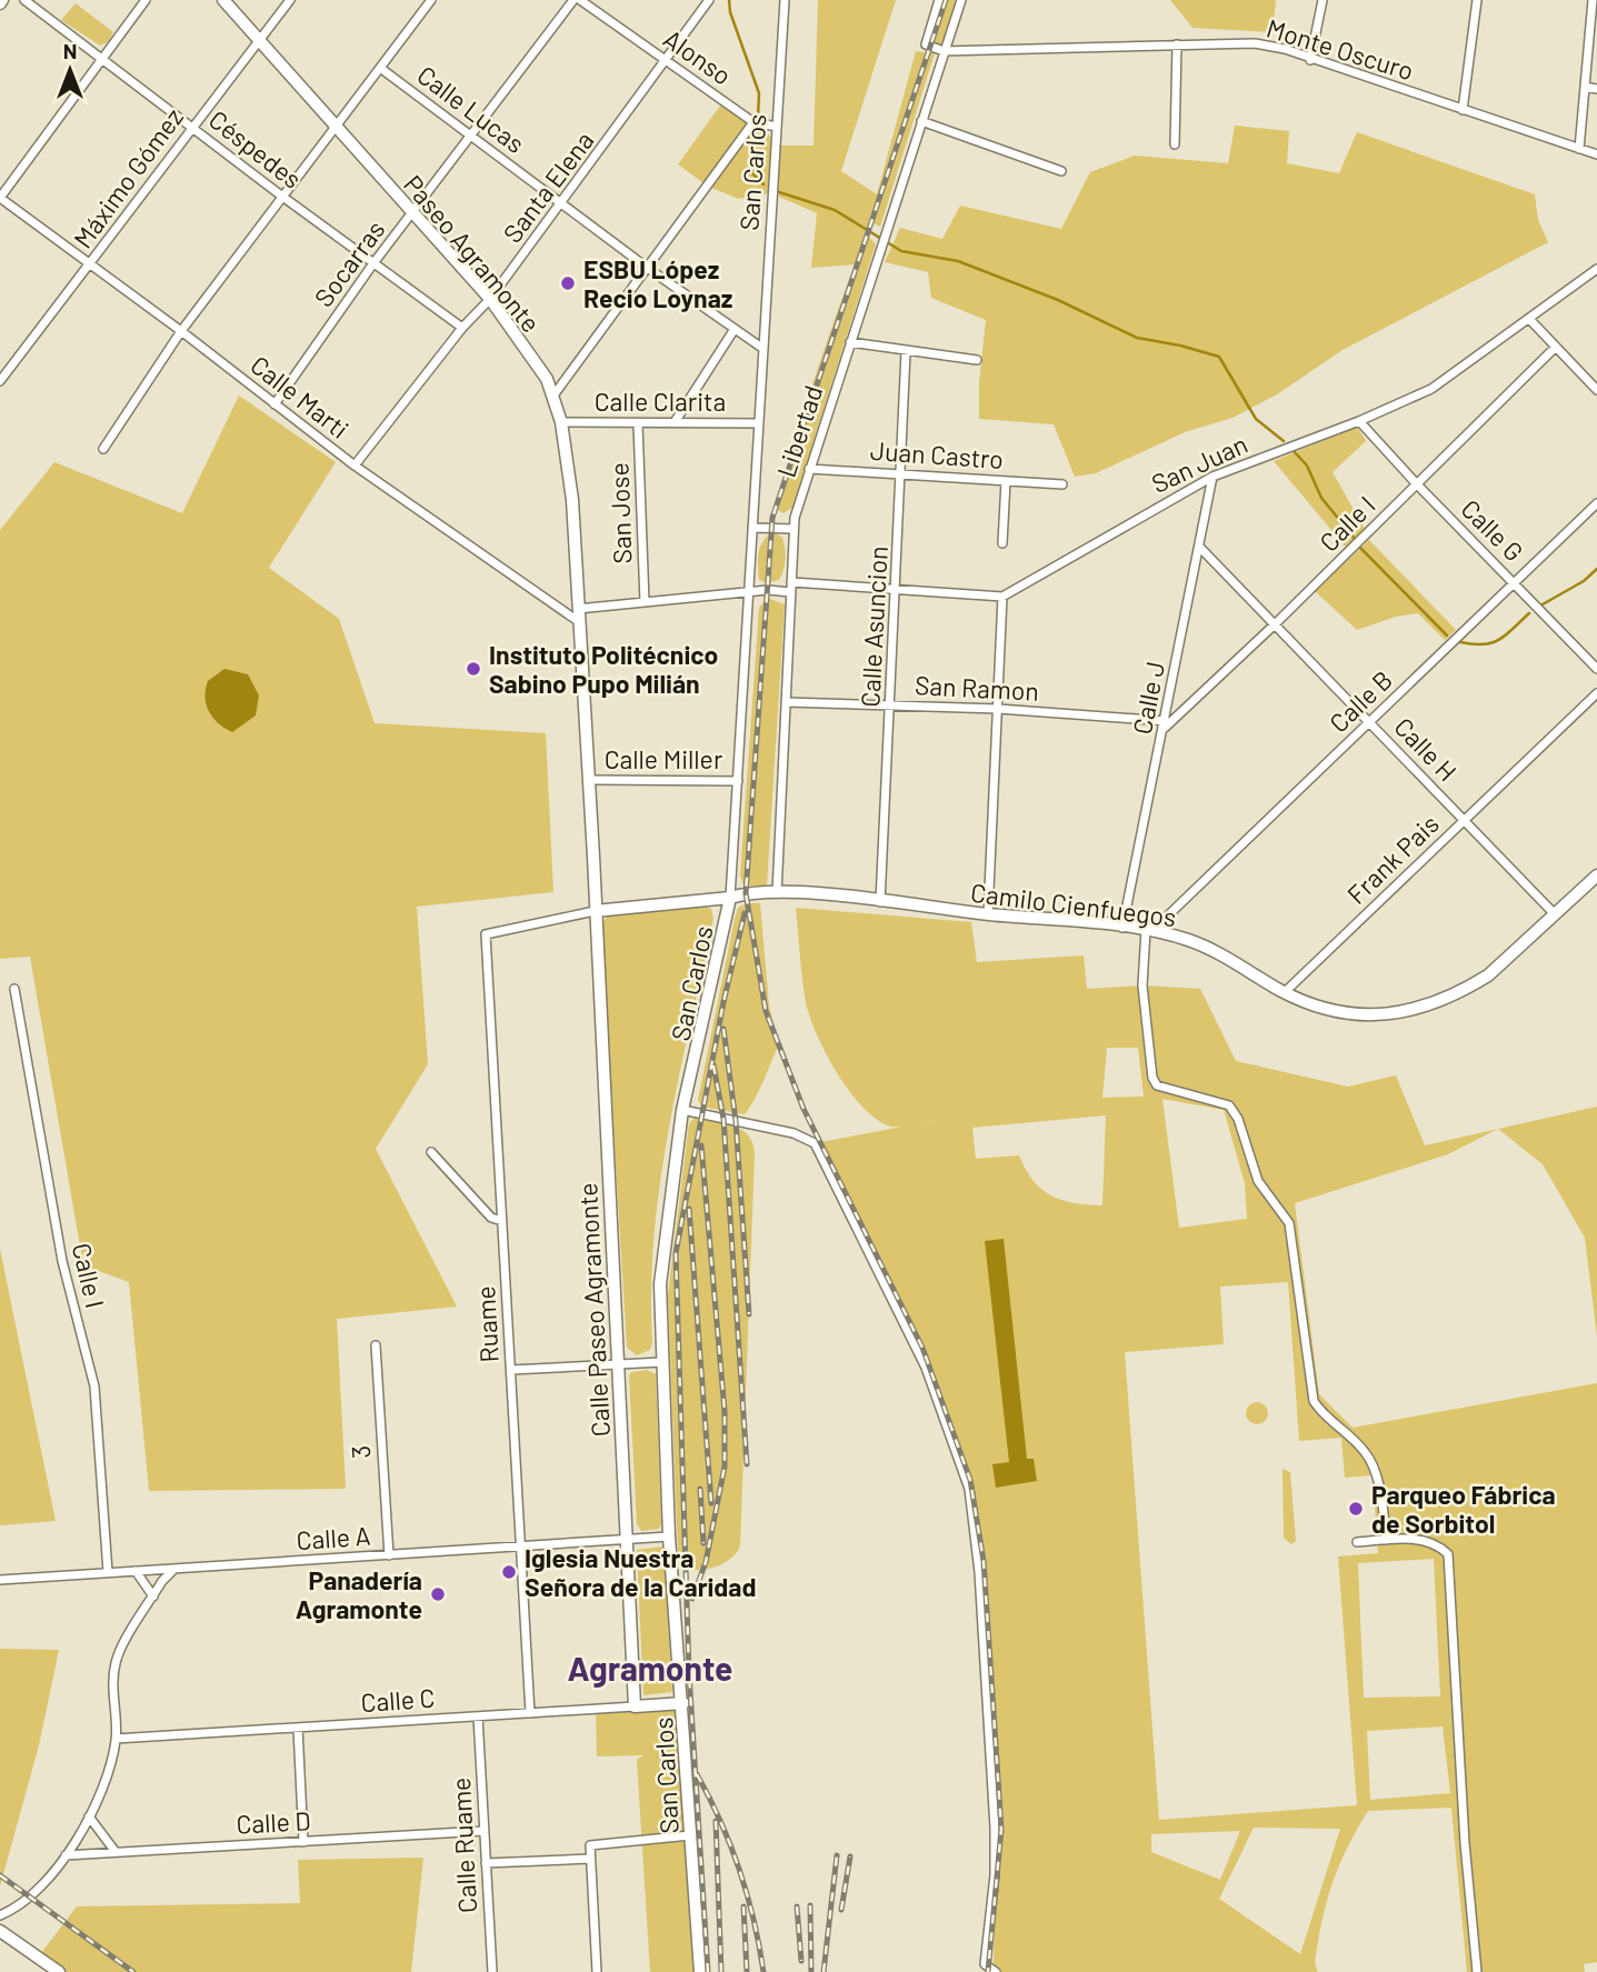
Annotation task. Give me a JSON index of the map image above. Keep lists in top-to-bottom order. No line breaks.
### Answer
{"streets":{"street":["Monte Oscuro","Alonso","Calle Lucas","Céspedes","San Carlos","Máximo Gómez","Santa Elena","Paseo Agramonte","Socarras","Calle Marti","Calle Clarita","Libertad","Juan Castro","San Juan","San Jose","Calle I","Calle G","Calle Asuncion","San Ramon","Calle J","Calle B","Calle H","Calle Miller","Frank Pais","Camilo Cienfuegos","Calle Paseo Agramonte","Ruame","3","Calle A","Calle C","Calle D","Calle Ruame"]},"crossings":[["Monte Oscuro","Libertad"],["Alonso","Santa Elena"],["Alonso","Socarras"],["Calle Lucas","San Carlos"],["Calle Lucas","Santa Elena"],["Calle Lucas","Socarras"],["Céspedes","Máximo Gómez"],["Céspedes","Santa Elena"],["Céspedes","Socarras"],["San Carlos","Calle Clarita"],["San Carlos","Calle Miller"],["San Carlos","Camilo Cienfuegos"],["San Carlos","Calle A"],["San Carlos","Calle C"],["Máximo Gómez","Paseo Agramonte"],["Máximo Gómez","Calle Marti"],["Santa Elena","Paseo Agramonte"],["Santa Elena","Calle Marti"],["Paseo Agramonte","Socarras"],["Paseo Agramonte","Calle Marti"],["Paseo Agramonte","Calle Clarita"],["Paseo Agramonte","Calle Miller"],["Paseo Agramonte","Camilo Cienfuegos"],["Paseo Agramonte","Calle Paseo Agramonte"],["Socarras","Calle Marti"],["Calle Clarita","San Jose"],["Libertad","Juan Castro"],["Libertad","San Ramon"],["Libertad","Camilo Cienfuegos"],["Juan Castro","Calle Asuncion"],["San Juan","Calle G"],["San Juan","Calle J"],["Calle I","Calle G"],["Calle I","San Ramon"],["Calle I","Calle J"],["Calle I","Calle H"],["Calle I","Calle A"],["Calle G","Calle B"],["Calle Asuncion","San Ramon"],["Calle Asuncion","Camilo Cienfuegos"],["San Ramon","Calle J"],["Calle J","Calle H"],["Calle J","Camilo Cienfuegos"],["Calle B","Calle H"],["Calle B","Camilo Cienfuegos"],["Calle H","Frank Pais"],["Calle H","Camilo Cienfuegos"],["Frank Pais","Camilo Cienfuegos"],["Camilo Cienfuegos","Calle Paseo Agramonte"],["Camilo Cienfuegos","Ruame"],["Calle Paseo Agramonte","Calle A"],["Calle Paseo Agramonte","Calle C"],["Ruame","Calle A"],["Ruame","Calle C"],["3","Calle A"],["Calle C","Calle Ruame"],["Calle D","Calle Ruame"]],"districts":["Agramonte"],"places":["ESBU López Recio Loynaz","Instituto Politécnico Sabino Pupo Milián","Parqueo Fábrica de Sorbitol","Iglesia Nuestra Señora de la Caridad","Panadería Agramonte"],"north":"top"}
